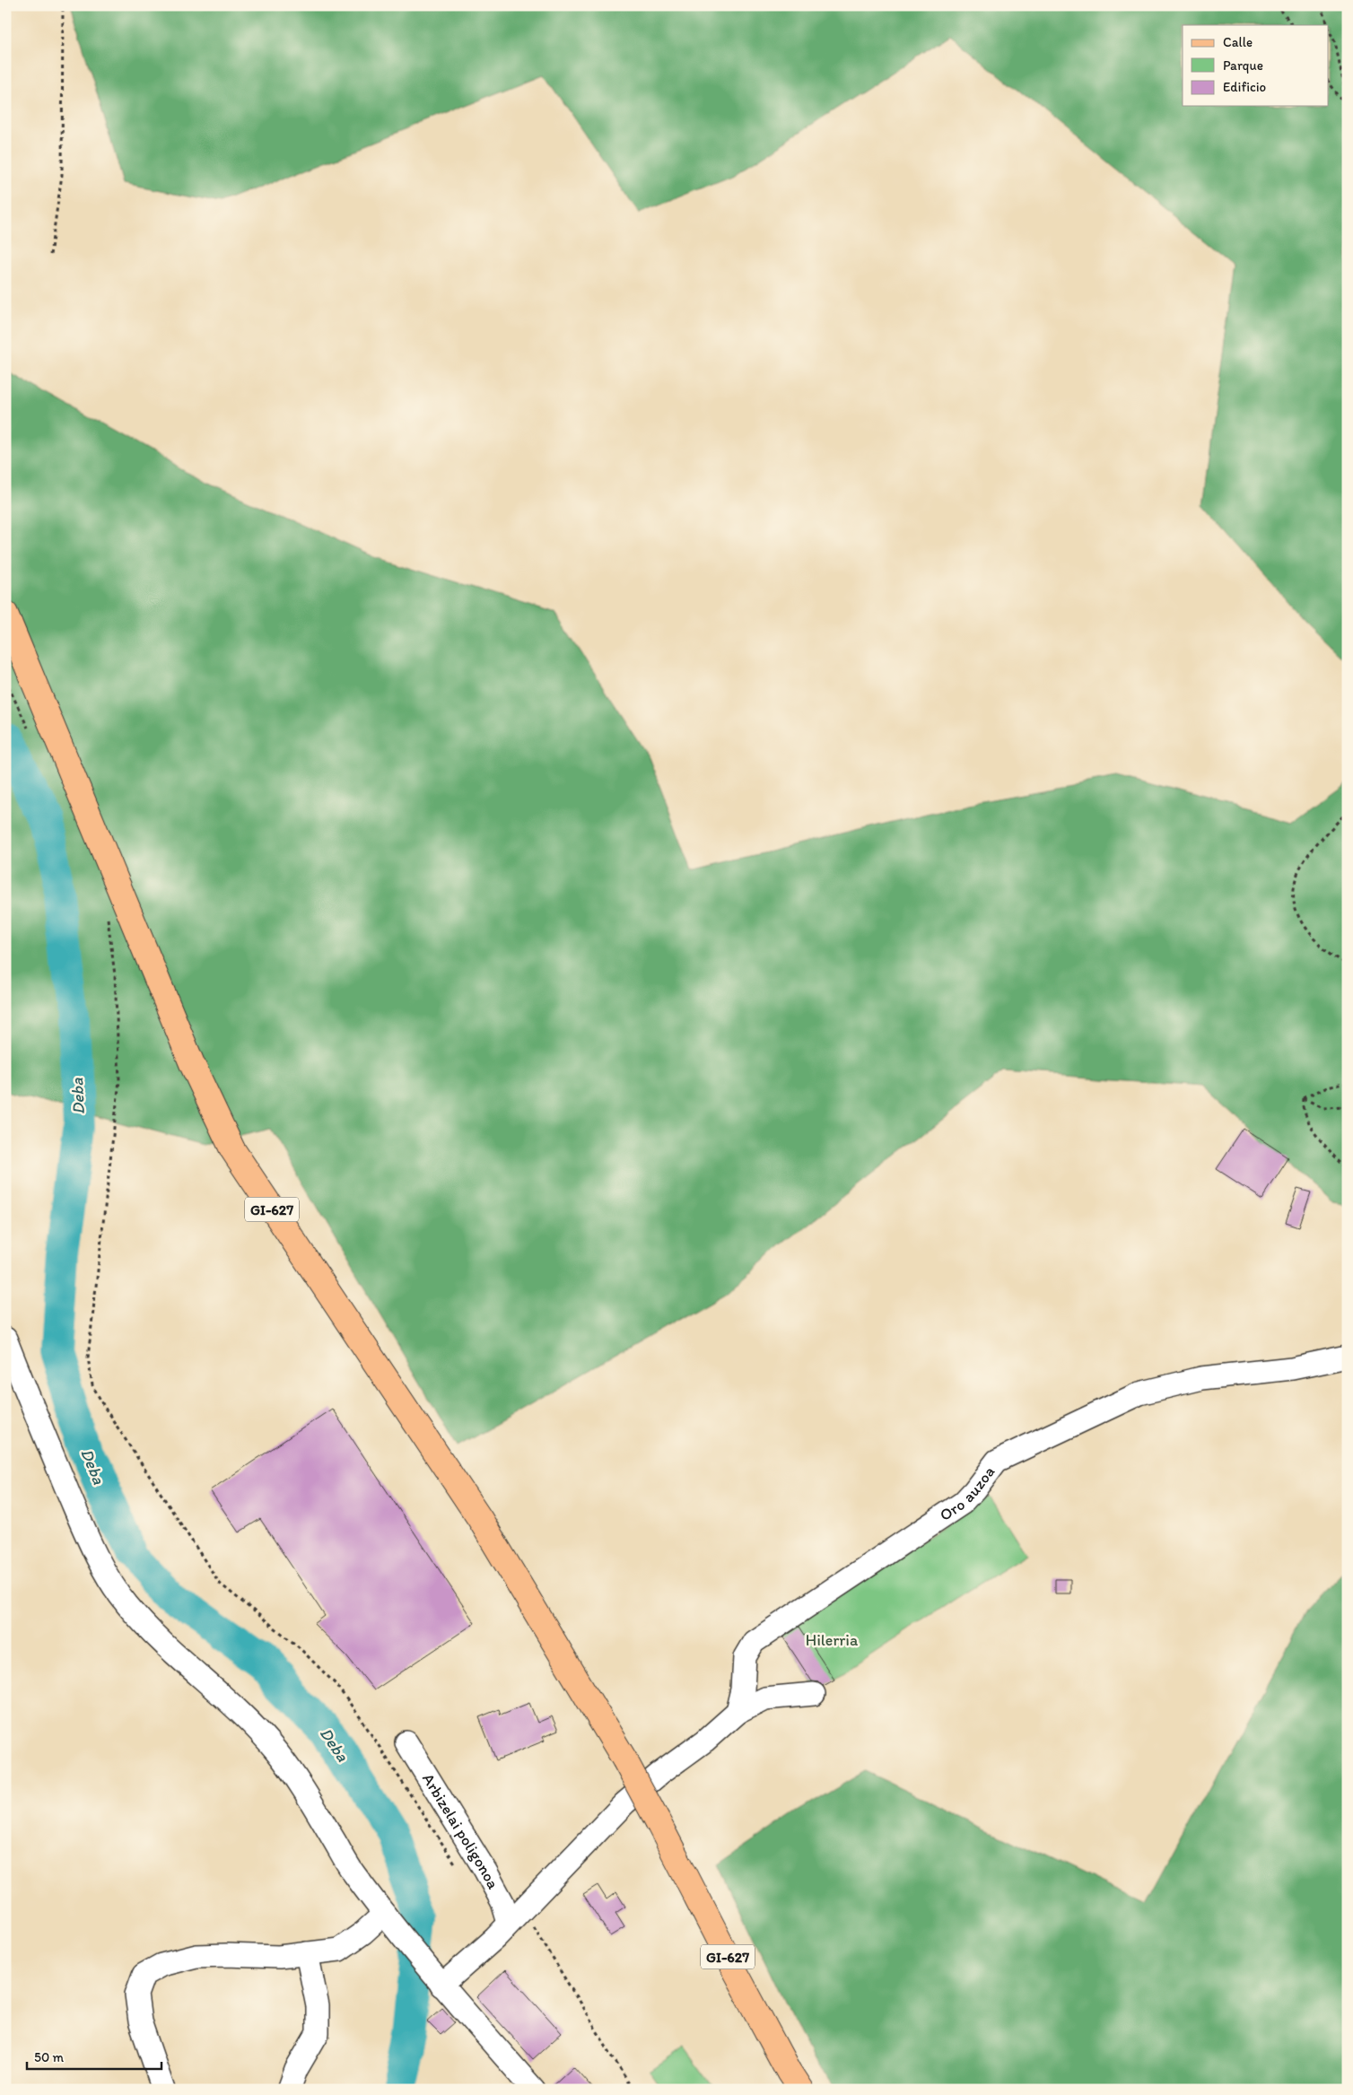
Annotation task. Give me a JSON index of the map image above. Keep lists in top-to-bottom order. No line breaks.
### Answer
{"streets":{"main road":["GI-627"],"street":["Oro auzoa","Arbizelai poligonoa"]},"water":["Deba"],"parks":["Hilerria"],"legend":["Calle","Parque","Edificio"],"scale_bar":"50 m"}
